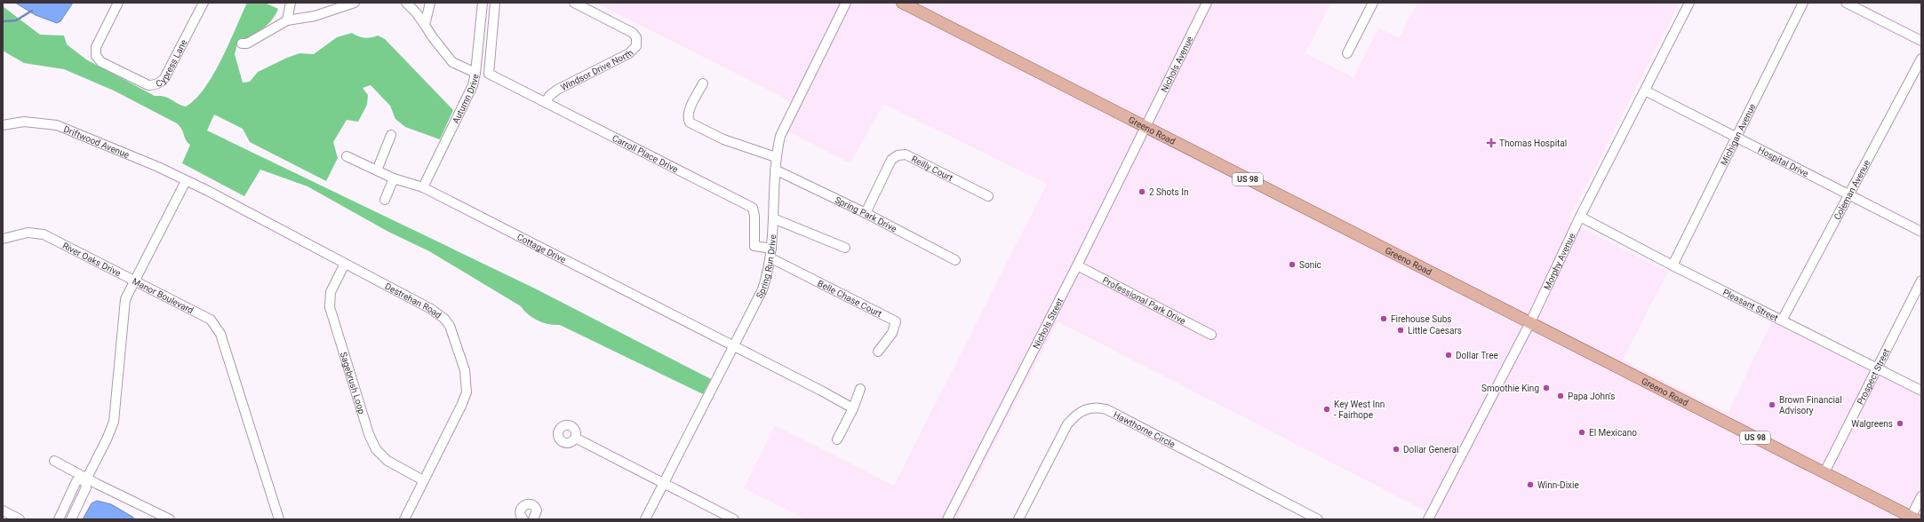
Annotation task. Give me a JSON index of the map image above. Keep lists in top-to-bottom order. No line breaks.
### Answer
{"streets":{"main road":["Greeno Road","US 98"],"street":["Cypress Lane","Nichols Avenue","Windsor Drive North","Autumn Drive","Michigan Avenue","Driftwood Avenue","Carroll Place Drive","Hospital Drive","Reilly Court","Coleman Avenue","Spring Park Drive","Cottage Drive","River Oaks Drive","Morphy Avenue","Spring Run Drive","Belle Chase Court","Manor Boulevard","Destrehan Road","Professional Park Drive","Pleasant Street","Nichols Street","Prospect Street","Sagebrush Loop","Hawthorne Circle"]},"crossings":[["Nichols Avenue","Greeno Road"],["Nichols Avenue","Nichols Street"],["Windsor Drive North","Carroll Place Drive"],["Autumn Drive","Cottage Drive"],["Greeno Road","Morphy Avenue"],["Greeno Road","Nichols Street"],["Greeno Road","Prospect Street"],["Michigan Avenue","Hospital Drive"],["Michigan Avenue","Pleasant Street"],["Driftwood Avenue","Destrehan Road"],["Carroll Place Drive","Spring Run Drive"],["Hospital Drive","Coleman Avenue"],["Hospital Drive","Morphy Avenue"],["Reilly Court","Spring Park Drive"],["Coleman Avenue","Pleasant Street"],["Spring Park Drive","Spring Run Drive"],["Cottage Drive","Spring Run Drive"],["River Oaks Drive","Manor Boulevard"],["Morphy Avenue","Pleasant Street"],["Spring Run Drive","Belle Chase Court"],["Destrehan Road","Sagebrush Loop"],["Professional Park Drive","Nichols Street"],["Pleasant Street","Prospect Street"]],"places":{"health":["Thomas Hospital"],"other":["2 Shots In","Sonic","Firehouse Subs","Little Caesars","Dollar Tree","Smoothie King","Papa John's","Brown Financial Advisory","Key West Inn - Fairhope","Walgreens","El Mexicano","Dollar General","Winn-Dixie"]}}
